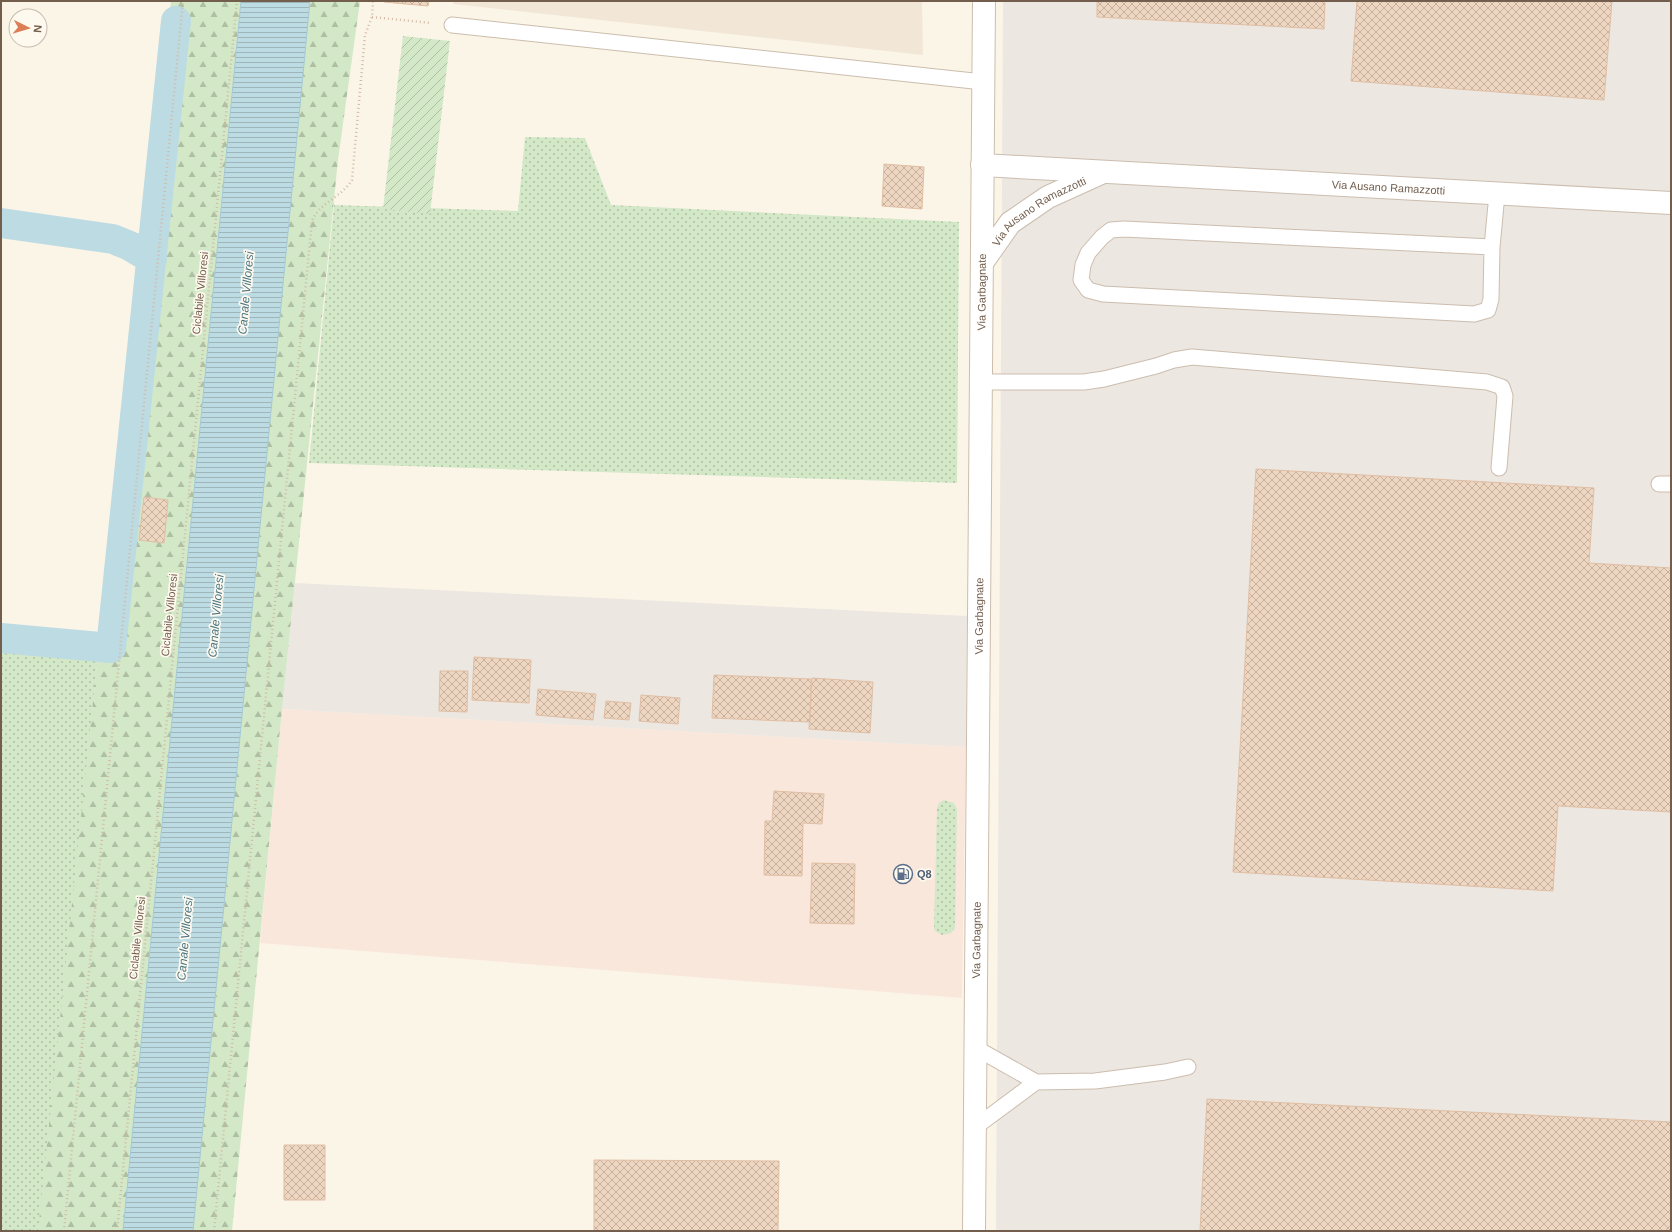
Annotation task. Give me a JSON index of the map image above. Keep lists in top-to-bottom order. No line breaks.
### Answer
{"streets":{"street":["Via Ausano Ramazzotti","Via Garbagnate"],"path":["Ciclabile Villoresi"]},"crossings":[["Via Ausano Ramazzotti","Via Garbagnate"]],"water":["Canale Villoresi"],"places":{"fuel station":["Q8"]},"north":"right"}
